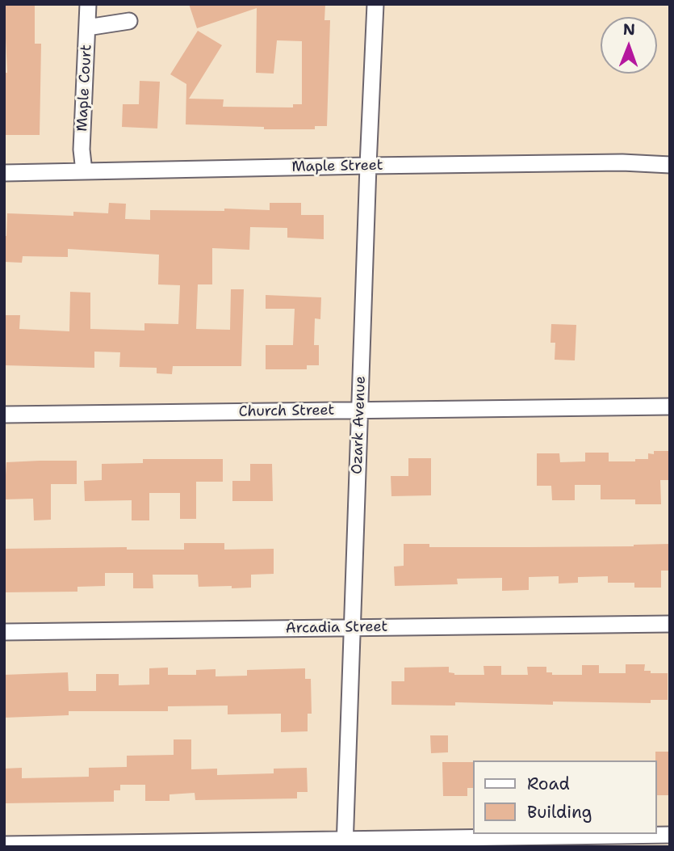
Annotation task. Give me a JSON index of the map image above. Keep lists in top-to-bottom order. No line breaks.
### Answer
{"streets":{"street":["Maple Court","Maple Street","Church Street","Ozark Avenue","Arcadia Street"]},"crossings":[["Maple Court","Maple Street"],["Maple Street","Ozark Avenue"],["Church Street","Ozark Avenue"],["Ozark Avenue","Arcadia Street"]],"legend":["Road","Building"],"north":"top"}
